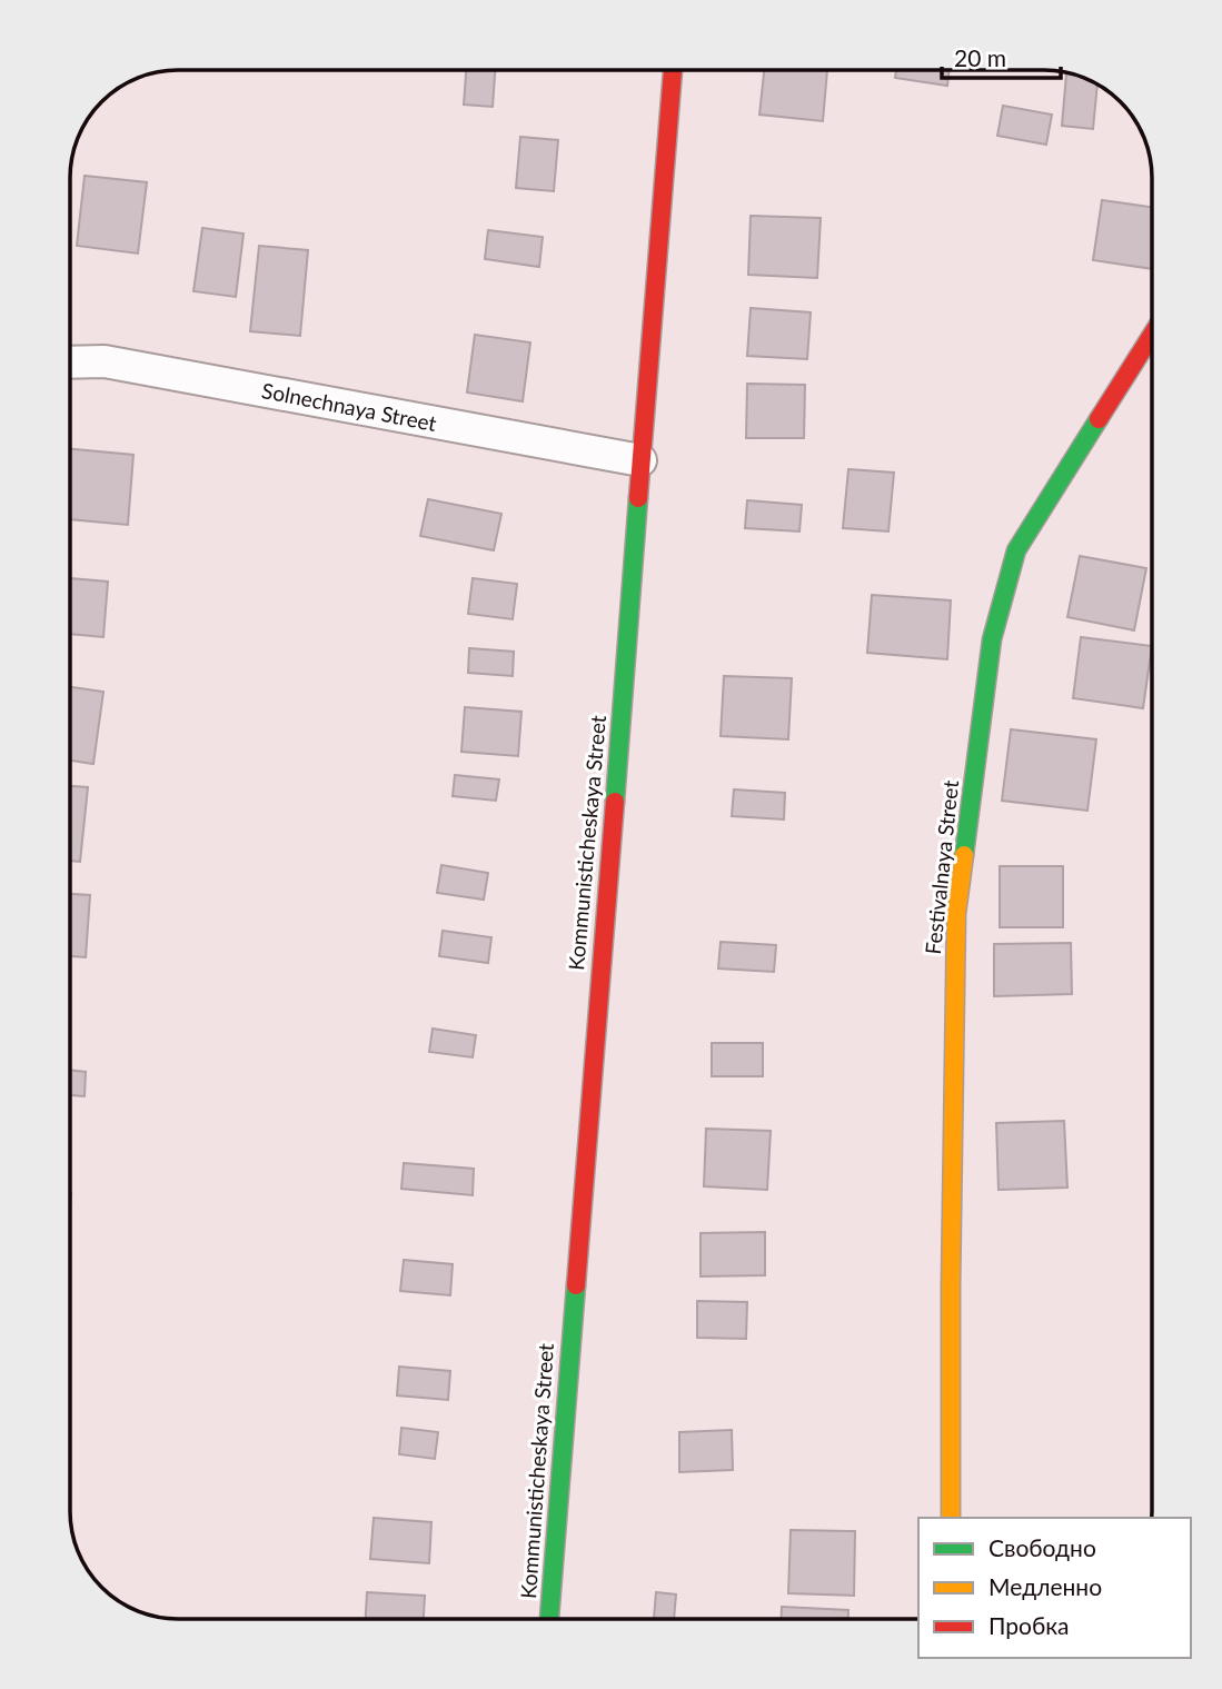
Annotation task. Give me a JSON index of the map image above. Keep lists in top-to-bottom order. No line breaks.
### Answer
{"streets":{"main road":["Kommunisticheskaya Street","Festivalnaya Street"],"street":["Solnechnaya Street"]},"crossings":[["Solnechnaya Street","Kommunisticheskaya Street"]],"legend":["Свободно","Медленно","Пробка"],"scale_bar":"20 m"}
